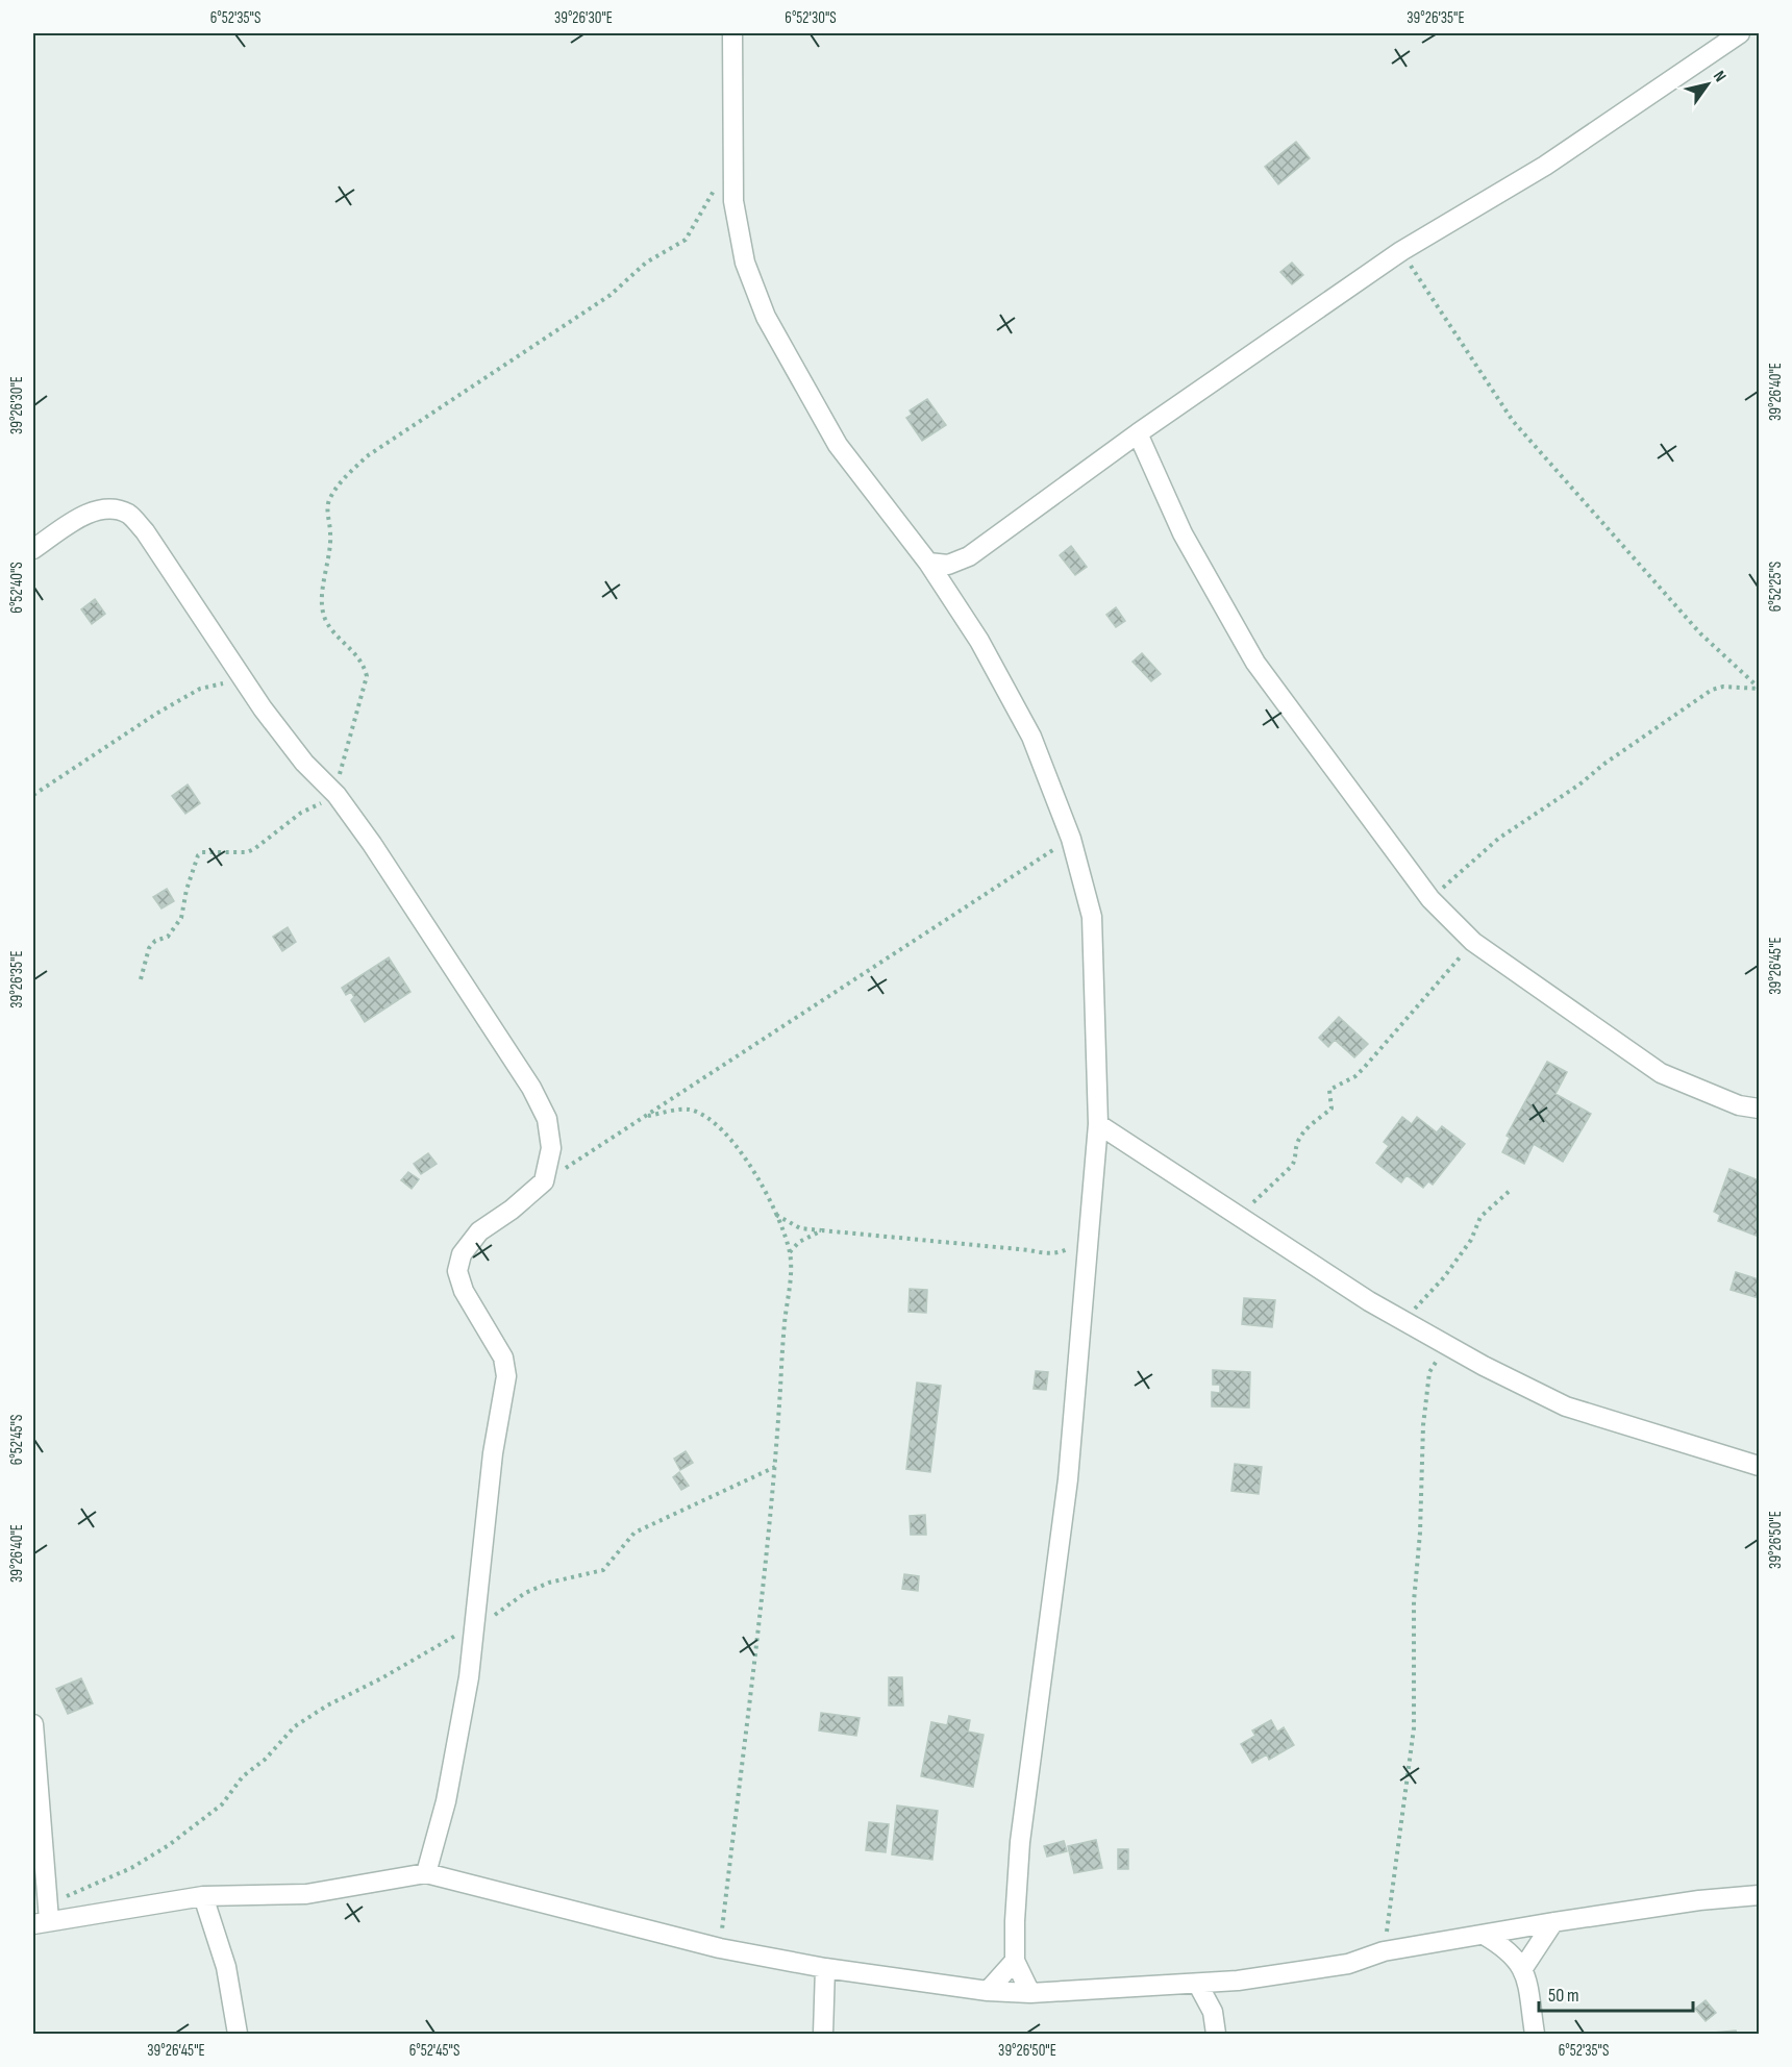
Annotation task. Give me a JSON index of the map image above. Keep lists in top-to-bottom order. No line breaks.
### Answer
{"scale_bar":"50 m","north":"top right","coordinates":["6°52'35\"S","39°26'30\"E","6°52'30\"S","39°26'35\"E","39°26'40\"E","6°52'25\"S","6°52'40\"S","39°26'45\"E","6°52'45\"S","39°26'50\"E"]}
